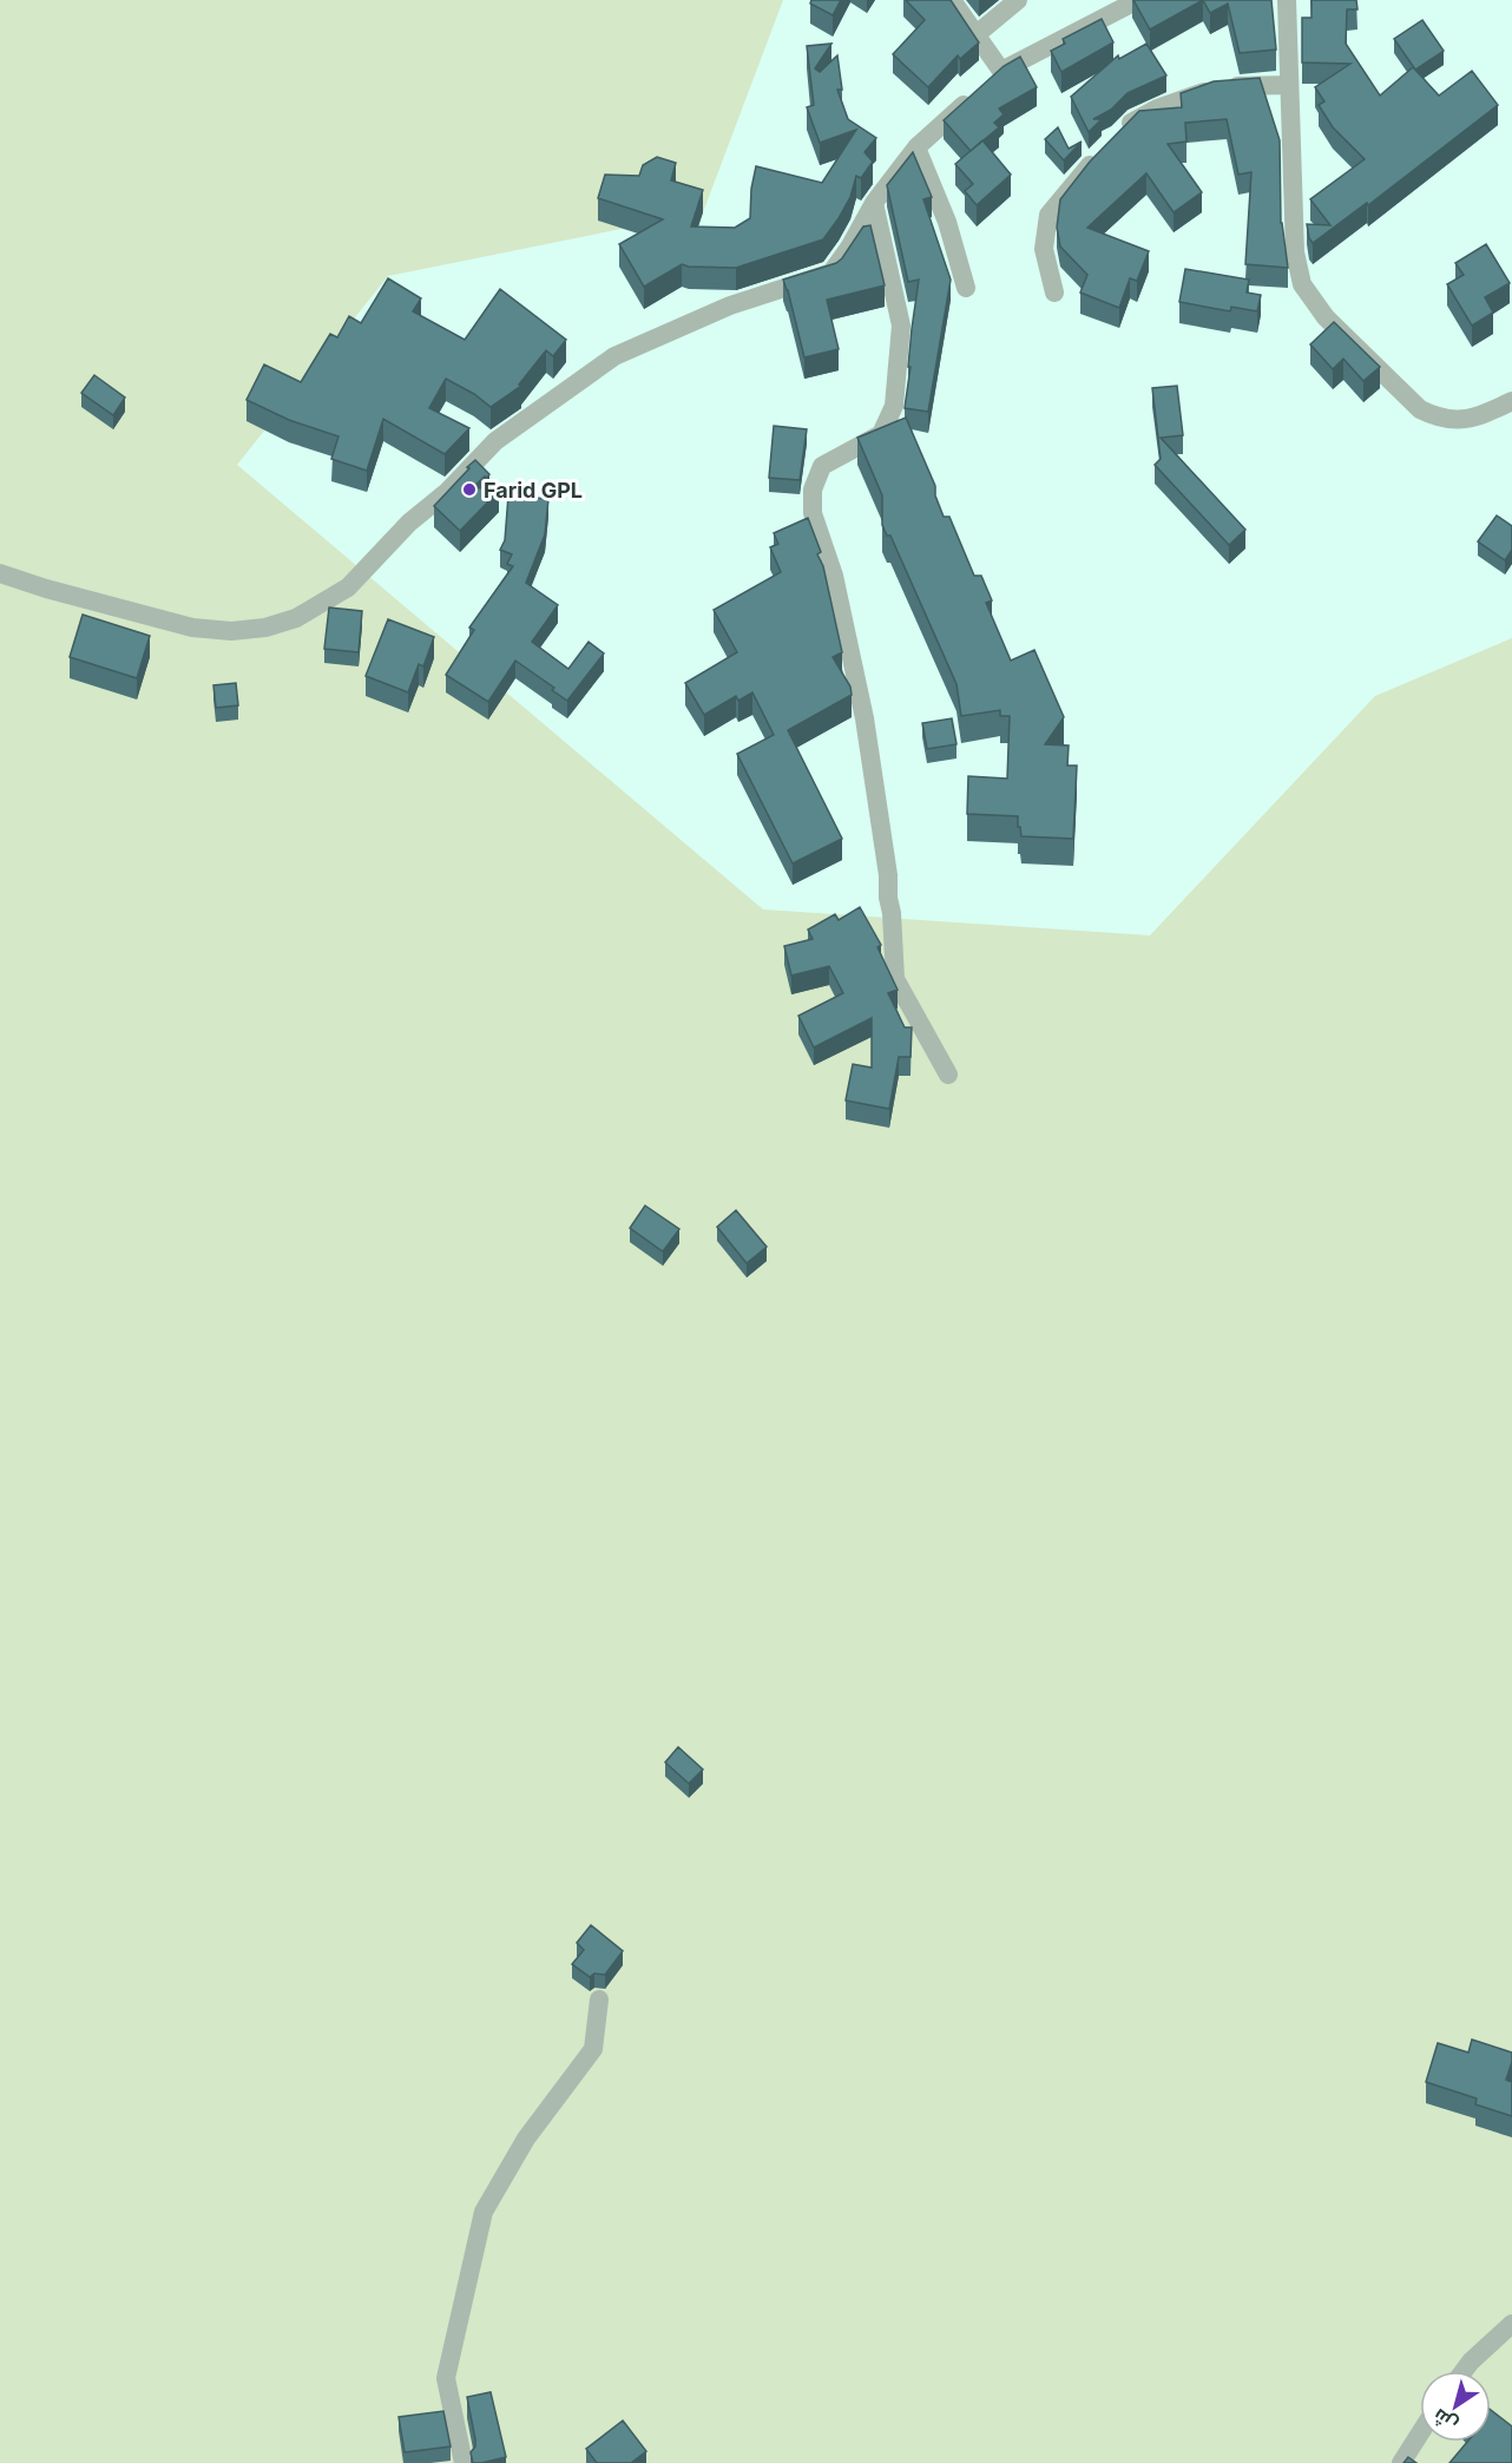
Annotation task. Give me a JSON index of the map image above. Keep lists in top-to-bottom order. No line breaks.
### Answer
{"places":["Farid GPL"],"north":"bottom left"}
